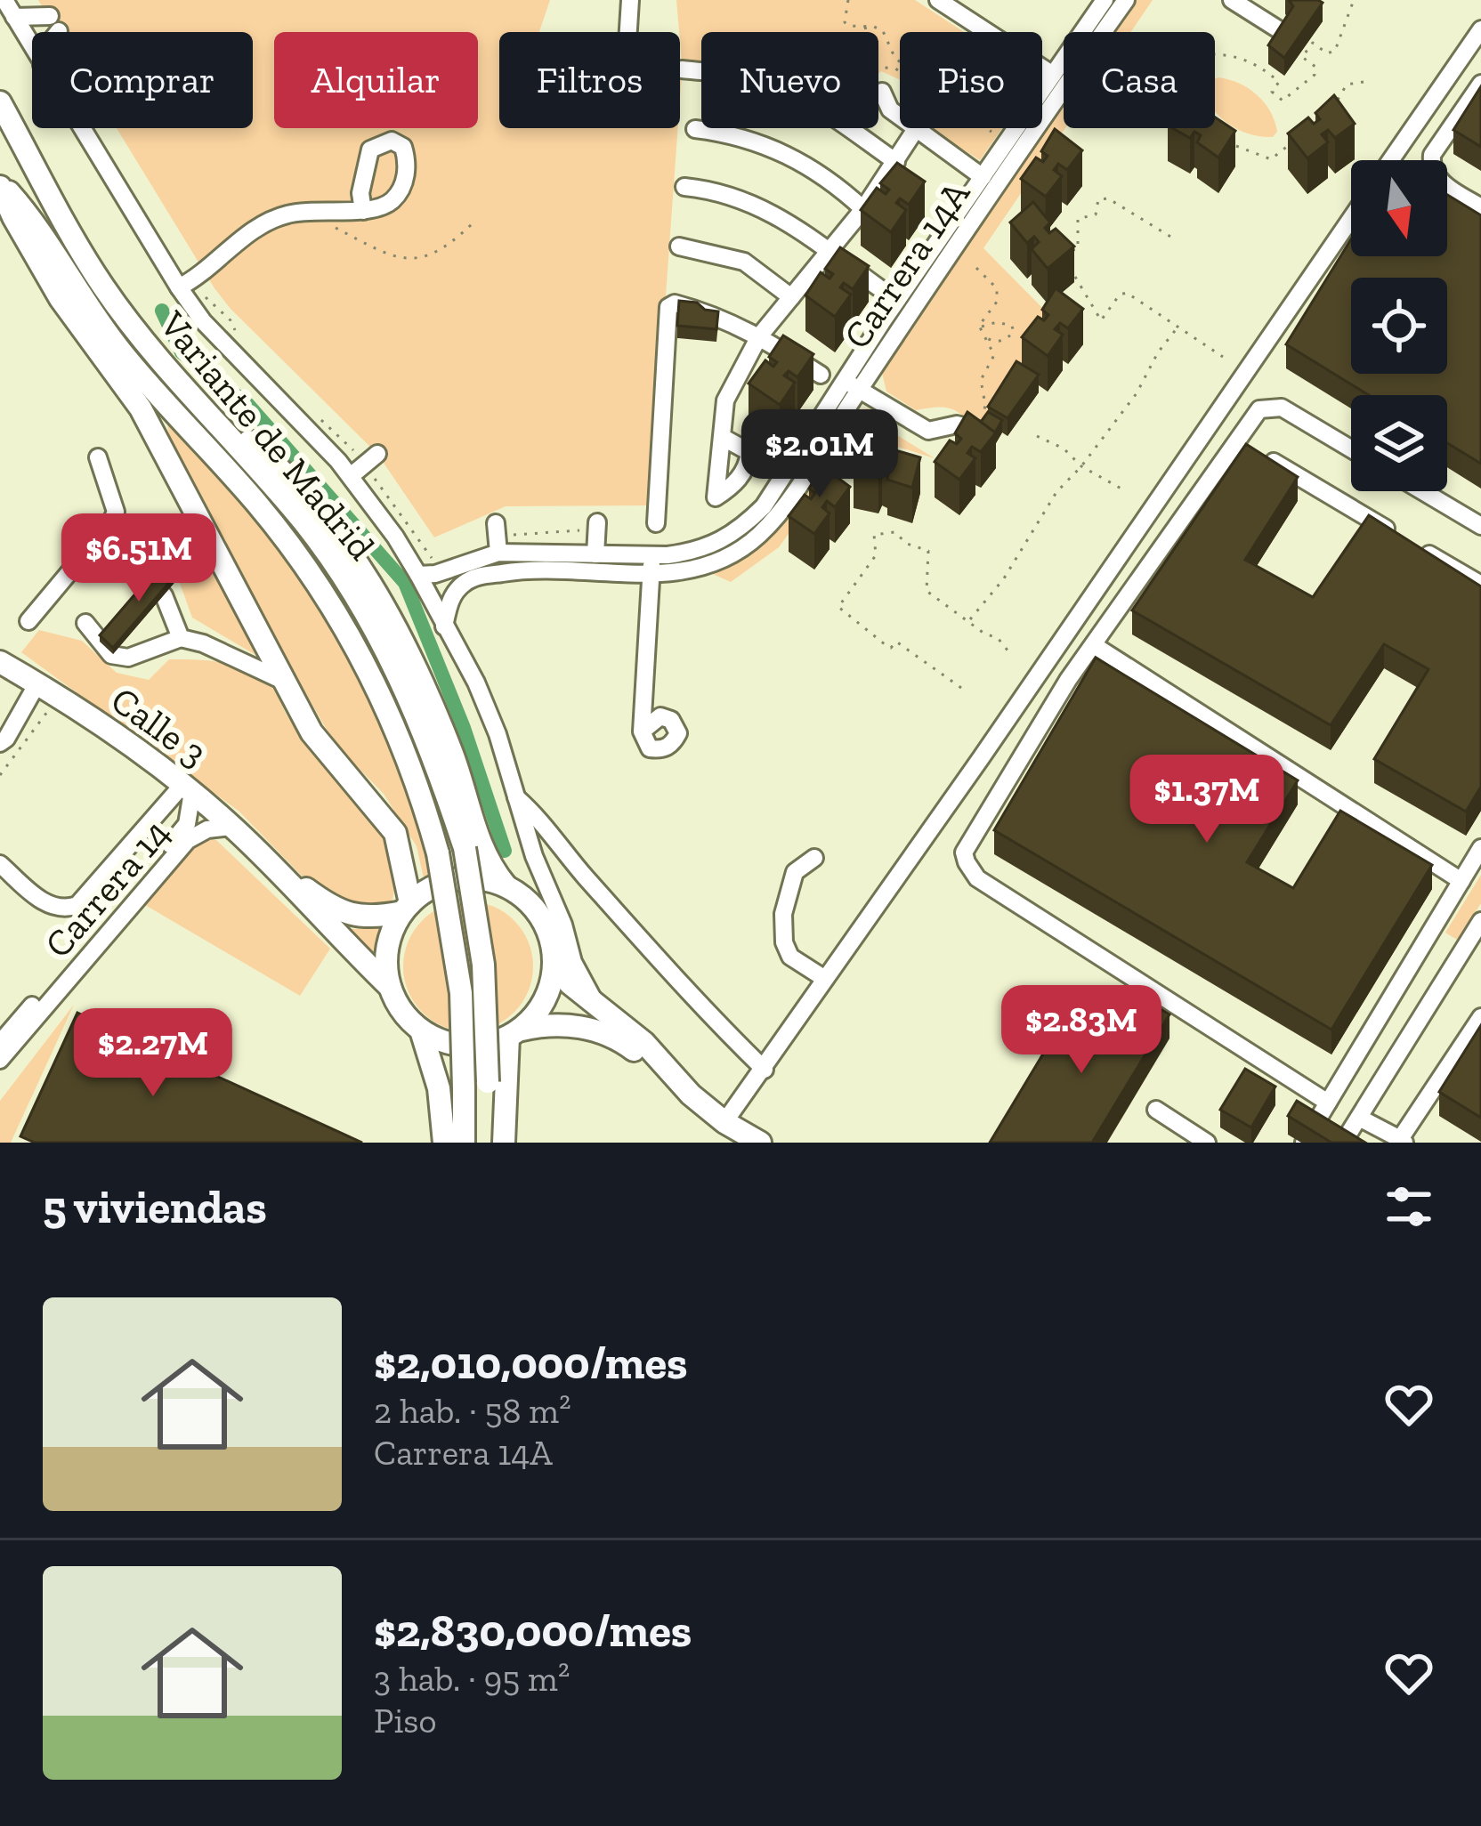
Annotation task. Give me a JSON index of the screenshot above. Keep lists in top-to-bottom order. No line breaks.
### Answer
{"streets":{"main road":["Variante de Madrid","Calle 3"],"street":["Carrera 14A","Carrera 14"]},"crossings":[["Calle 3","Carrera 14"]],"north":"bottom","page":{"chip":["Comprar","Alquilar","Filtros","Nuevo","Piso","Casa"],"price":["$2.01M","$6.51M","$1.37M","$2.83M","$2.27M"],"heading":"5 viviendas","list":[{"name":"$2,010,000/mes","note":"2 hab. · 58 m² · Carrera 14A"},{"name":"$2,830,000/mes","note":"3 hab. · 95 m² · Piso"}]}}
